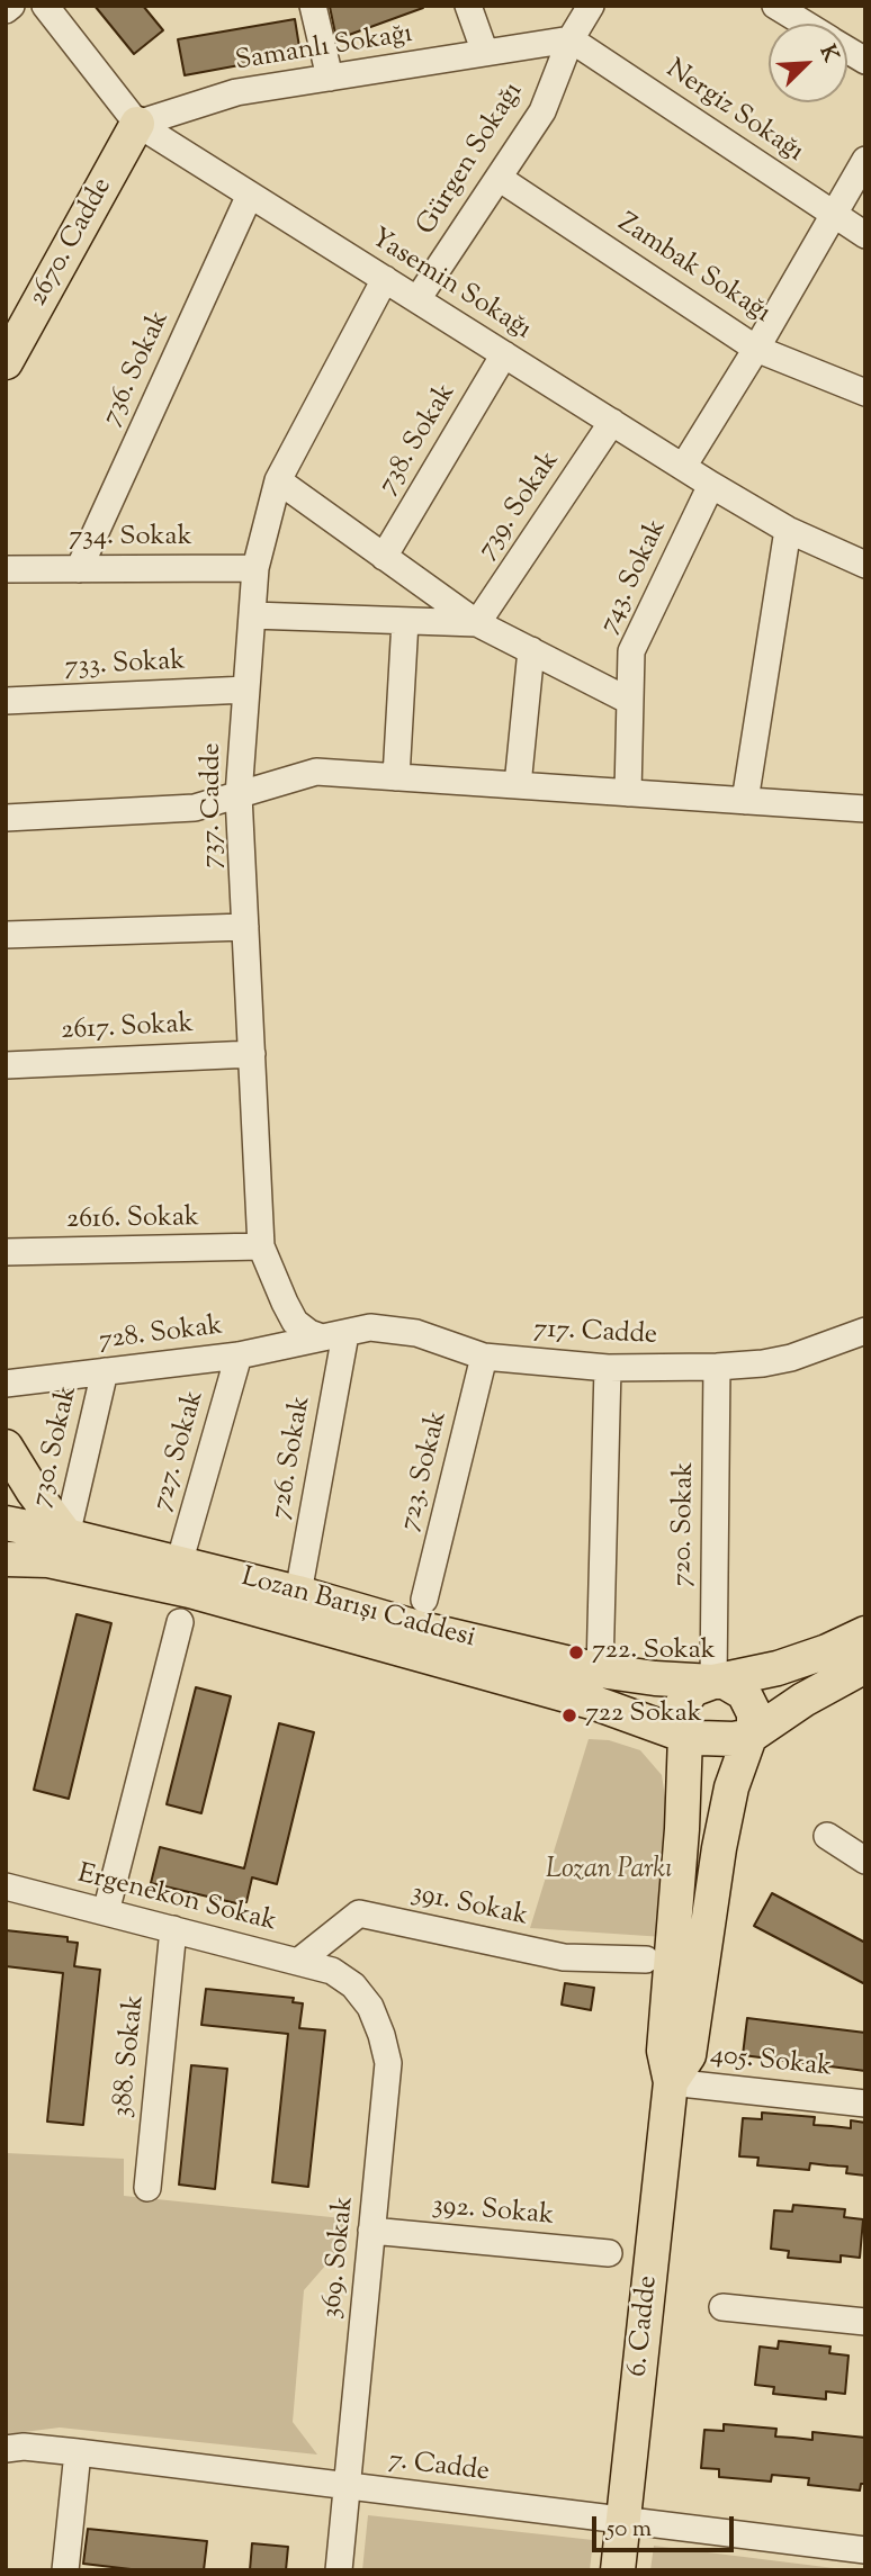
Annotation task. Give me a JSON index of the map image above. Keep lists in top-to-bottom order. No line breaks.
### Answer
{"streets":{"main road":["2670. Cadde","Lozan Barışı Caddesi","6. Cadde"],"street":["Samanlı Sokağı","Nergiz Sokağı","Gürgen Sokağı","Zambak Sokağı","Yasemin Sokağı","736. Sokak","738. Sokak","739. Sokak","734. Sokak","743. Sokak","733. Sokak","737. Cadde","2617. Sokak","2616. Sokak","717. Cadde","728. Sokak","730. Sokak","727. Sokak","726. Sokak","723. Sokak","720. Sokak","Ergenekon Sokak","391. Sokak","388. Sokak","405. Sokak","392. Sokak","369. Sokak","7. Cadde"]},"crossings":[["Samanlı Sokağı","Nergiz Sokağı"],["Samanlı Sokağı","Gürgen Sokağı"],["Samanlı Sokağı","2670. Cadde"],["Samanlı Sokağı","Yasemin Sokağı"],["Nergiz Sokağı","Gürgen Sokağı"],["Gürgen Sokağı","Zambak Sokağı"],["Gürgen Sokağı","Yasemin Sokağı"],["2670. Cadde","Yasemin Sokağı"],["Yasemin Sokağı","736. Sokak"],["Yasemin Sokağı","738. Sokak"],["Yasemin Sokağı","739. Sokak"],["Yasemin Sokağı","743. Sokak"],["Yasemin Sokağı","737. Cadde"],["736. Sokak","734. Sokak"],["734. Sokak","737. Cadde"],["733. Sokak","737. Cadde"],["737. Cadde","2617. Sokak"],["737. Cadde","2616. Sokak"],["737. Cadde","717. Cadde"],["737. Cadde","728. Sokak"],["737. Cadde","726. Sokak"],["717. Cadde","728. Sokak"],["717. Cadde","726. Sokak"],["717. Cadde","723. Sokak"],["717. Cadde","720. Sokak"],["728. Sokak","730. Sokak"],["728. Sokak","727. Sokak"],["728. Sokak","726. Sokak"],["730. Sokak","Lozan Barışı Caddesi"],["727. Sokak","Lozan Barışı Caddesi"],["726. Sokak","Lozan Barışı Caddesi"],["720. Sokak","Lozan Barışı Caddesi"],["720. Sokak","6. Cadde"],["Lozan Barışı Caddesi","6. Cadde"],["Ergenekon Sokak","391. Sokak"],["Ergenekon Sokak","388. Sokak"],["Ergenekon Sokak","369. Sokak"],["405. Sokak","6. Cadde"],["392. Sokak","369. Sokak"],["369. Sokak","7. Cadde"],["6. Cadde","7. Cadde"]],"parks":["Lozan Parkı"],"places":["722. Sokak","722 Sokak"],"scale_bar":"50 m","north":"top right"}
